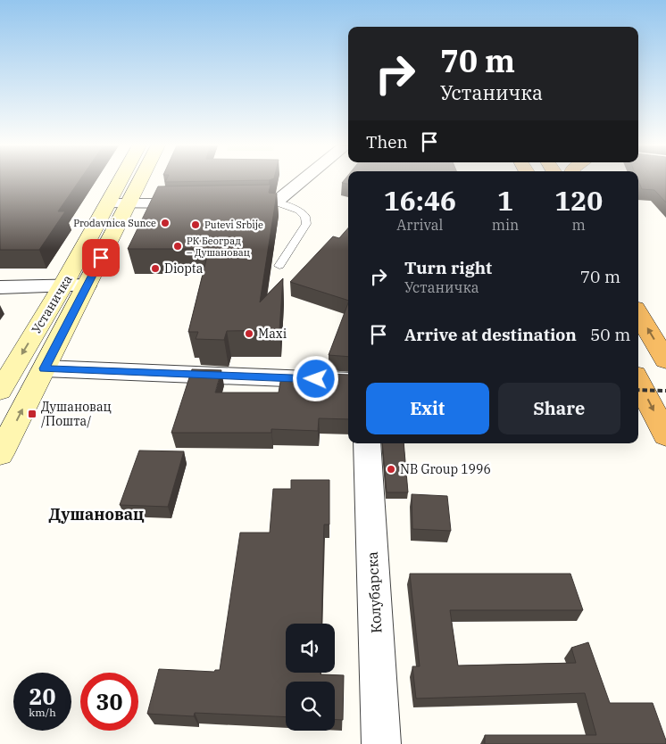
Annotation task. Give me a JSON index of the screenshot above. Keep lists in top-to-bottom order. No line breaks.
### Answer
{"streets":{"main road":["Устаничка"],"street":["Колубарска"]},"districts":["Душановац"],"places":{"other":["Prodavnica Sunce","Putevi Srbije","РК Београд – Душановац","Diopta","Maxi","NB Group 1996"],"transit":["Душановац /Пошта/"]},"page":{"turn":["70 m","Устаничка"],"then":"Then","eta":["16:46","Arrival","1","min","120","m"],"list":[{"name":"Turn right","note":"Устаничка","value":"70 m"},{"name":"Arrive at destination","value":"50 m"}],"buttons":["Exit","Share"],"speed":"20 km/h","limit":"30"}}
